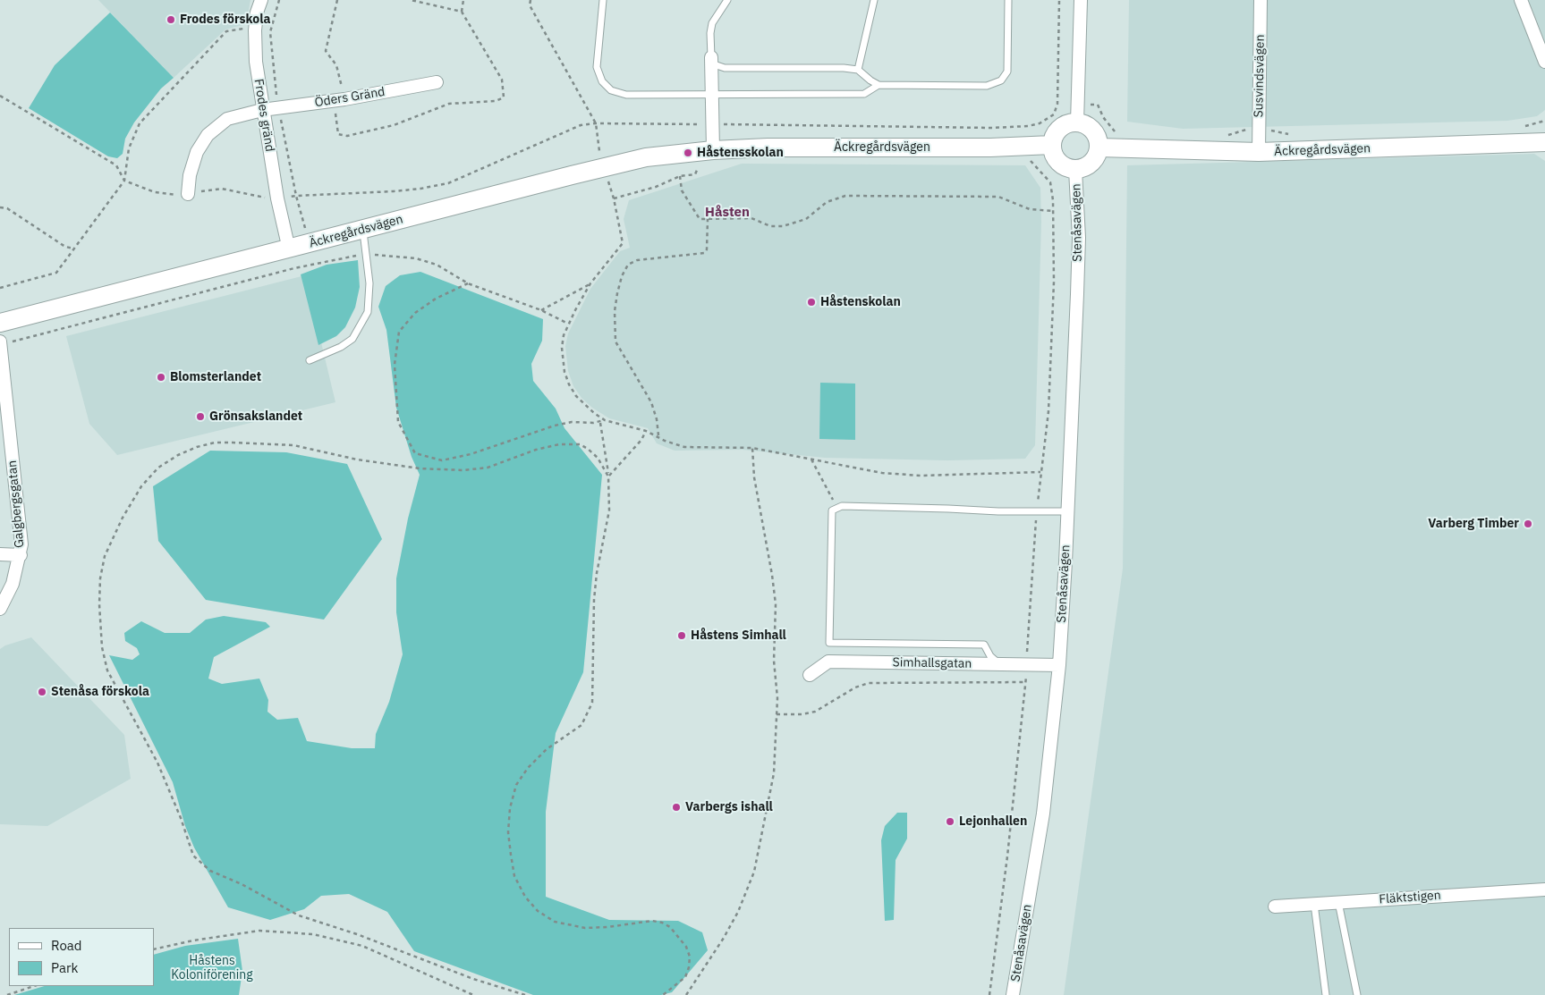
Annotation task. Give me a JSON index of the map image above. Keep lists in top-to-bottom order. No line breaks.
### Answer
{"streets":{"street":["Susvindsvägen","Öders Gränd","Frodes gränd","Äckregårdsvägen","Stenåsavägen","Galgbergsgatan","Simhallsgatan","Fläktstigen"]},"crossings":[["Susvindsvägen","Äckregårdsvägen"],["Öders Gränd","Frodes gränd"],["Frodes gränd","Äckregårdsvägen"],["Äckregårdsvägen","Stenåsavägen"],["Stenåsavägen","Simhallsgatan"]],"districts":["Håsten"],"parks":["Håstens Koloniförening"],"places":["Frodes förskola","Håstensskolan","Håstenskolan","Blomsterlandet","Grönsakslandet","Varberg Timber","Håstens Simhall","Stenåsa förskola","Varbergs ishall","Lejonhallen"],"legend":["Road","Park"]}
